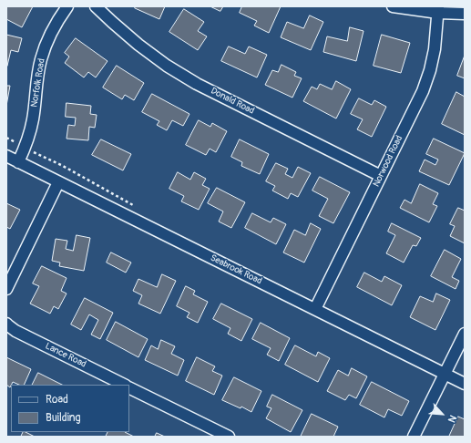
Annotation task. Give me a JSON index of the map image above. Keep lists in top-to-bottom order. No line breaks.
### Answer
{"streets":{"street":["Norfolk Road","Donald Road","Norwood Road","Seabrook Road","Lance Road"]},"crossings":[["Norfolk Road","Seabrook Road"],["Donald Road","Norwood Road"],["Norwood Road","Seabrook Road"]],"legend":["Road","Building"],"north":"bottom right"}
